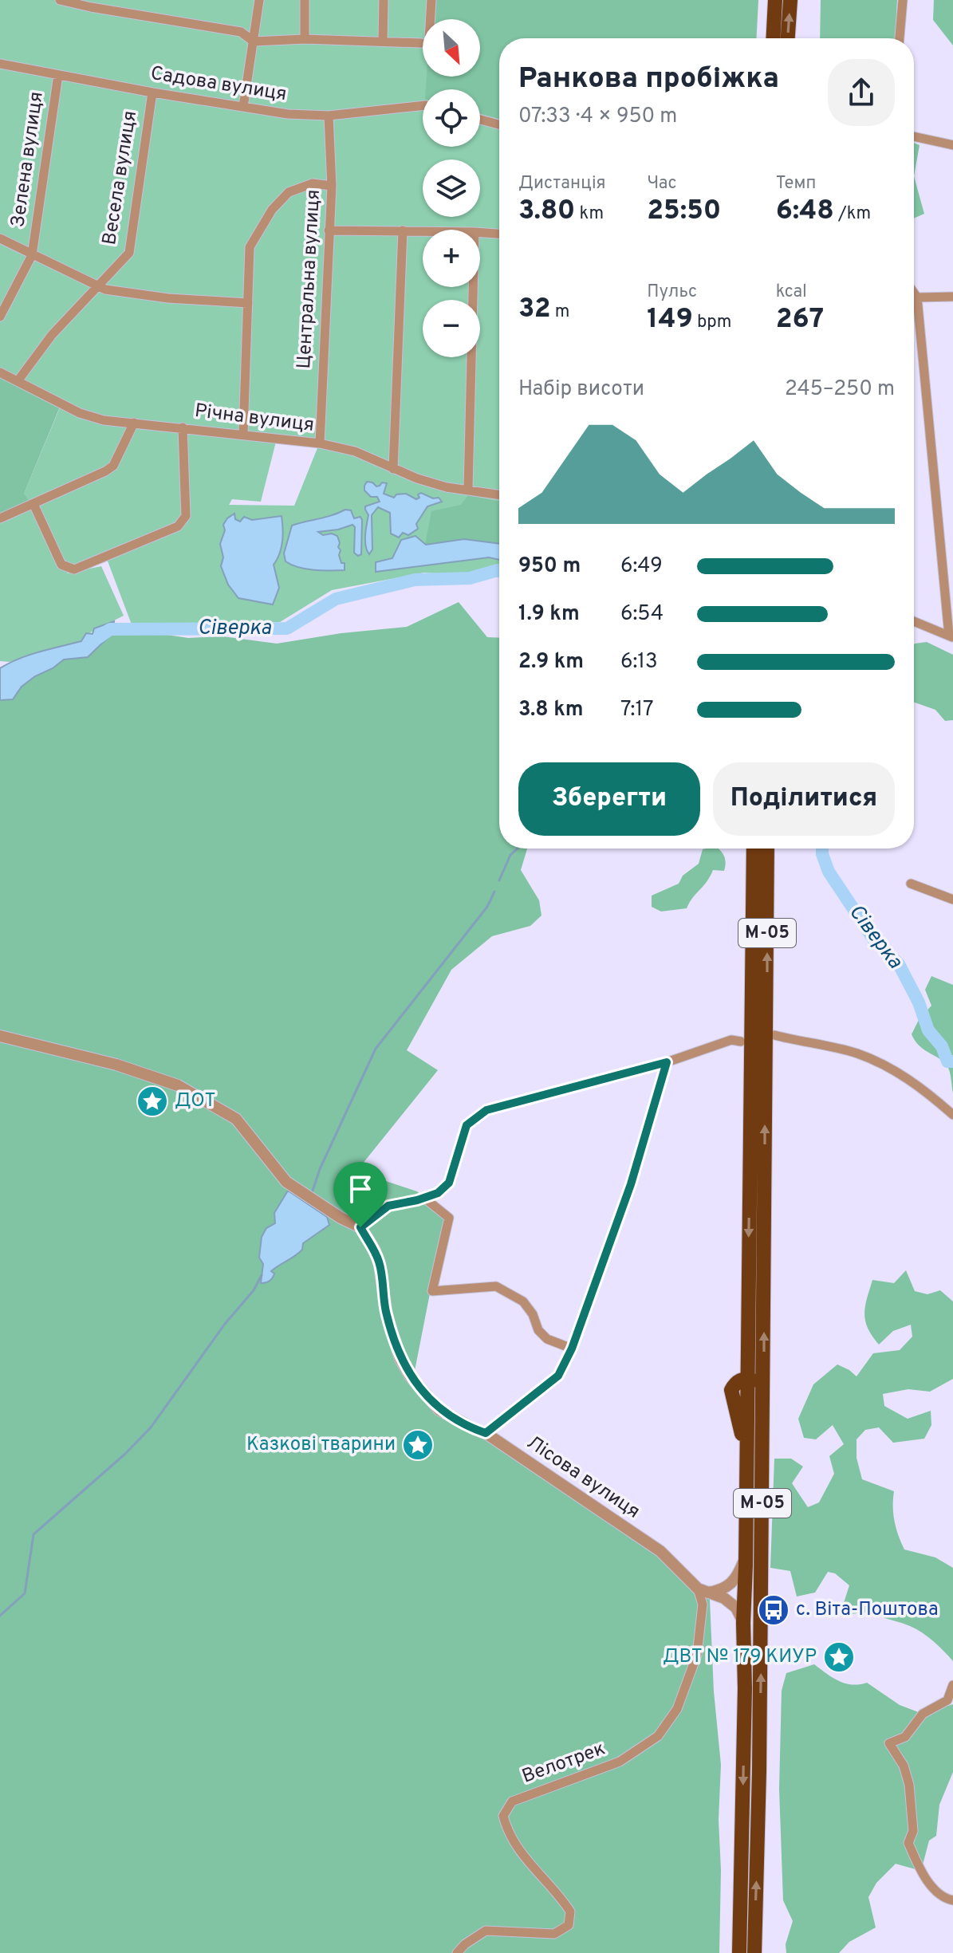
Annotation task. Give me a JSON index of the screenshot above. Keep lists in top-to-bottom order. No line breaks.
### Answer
{"streets":{"highway":["М-05"],"street":["Садова вулиця","Зелена вулиця","Весела вулиця","Центральна вулиця","Річна вулиця","Лісова вулиця","Велотрек"]},"crossings":[["Садова вулиця","Зелена вулиця"],["Садова вулиця","Весела вулиця"],["Садова вулиця","Центральна вулиця"],["Весела вулиця","Річна вулиця"],["Центральна вулиця","Річна вулиця"],["М-05","Лісова вулиця"],["Лісова вулиця","Велотрек"]],"water":["Сіверка"],"places":{"place":["ДОТ","Казкові тварини","ДВТ № 179 КИУР"],"bus stop":["с. Віта-Поштова"]},"north":"bottom right","page":{"map_buttons":["+","−"],"heading":["Ранкова пробіжка","07:33 · 4 × 950 m"],"stats":[["Дистанція","3.80 km"],["Час","25:50"],["Темп","6:48 /km"],["32 m"],["Пульс","149 bpm"],["kcal","267"]],"chart":["Набір висоти","245–250 m"],"list":[{"name":"950 m","note":"6:49"},{"name":"1.9 km","note":"6:54"},{"name":"2.9 km","note":"6:13"},{"name":"3.8 km","note":"7:17"}],"buttons":["Зберегти","Поділитися"]}}
